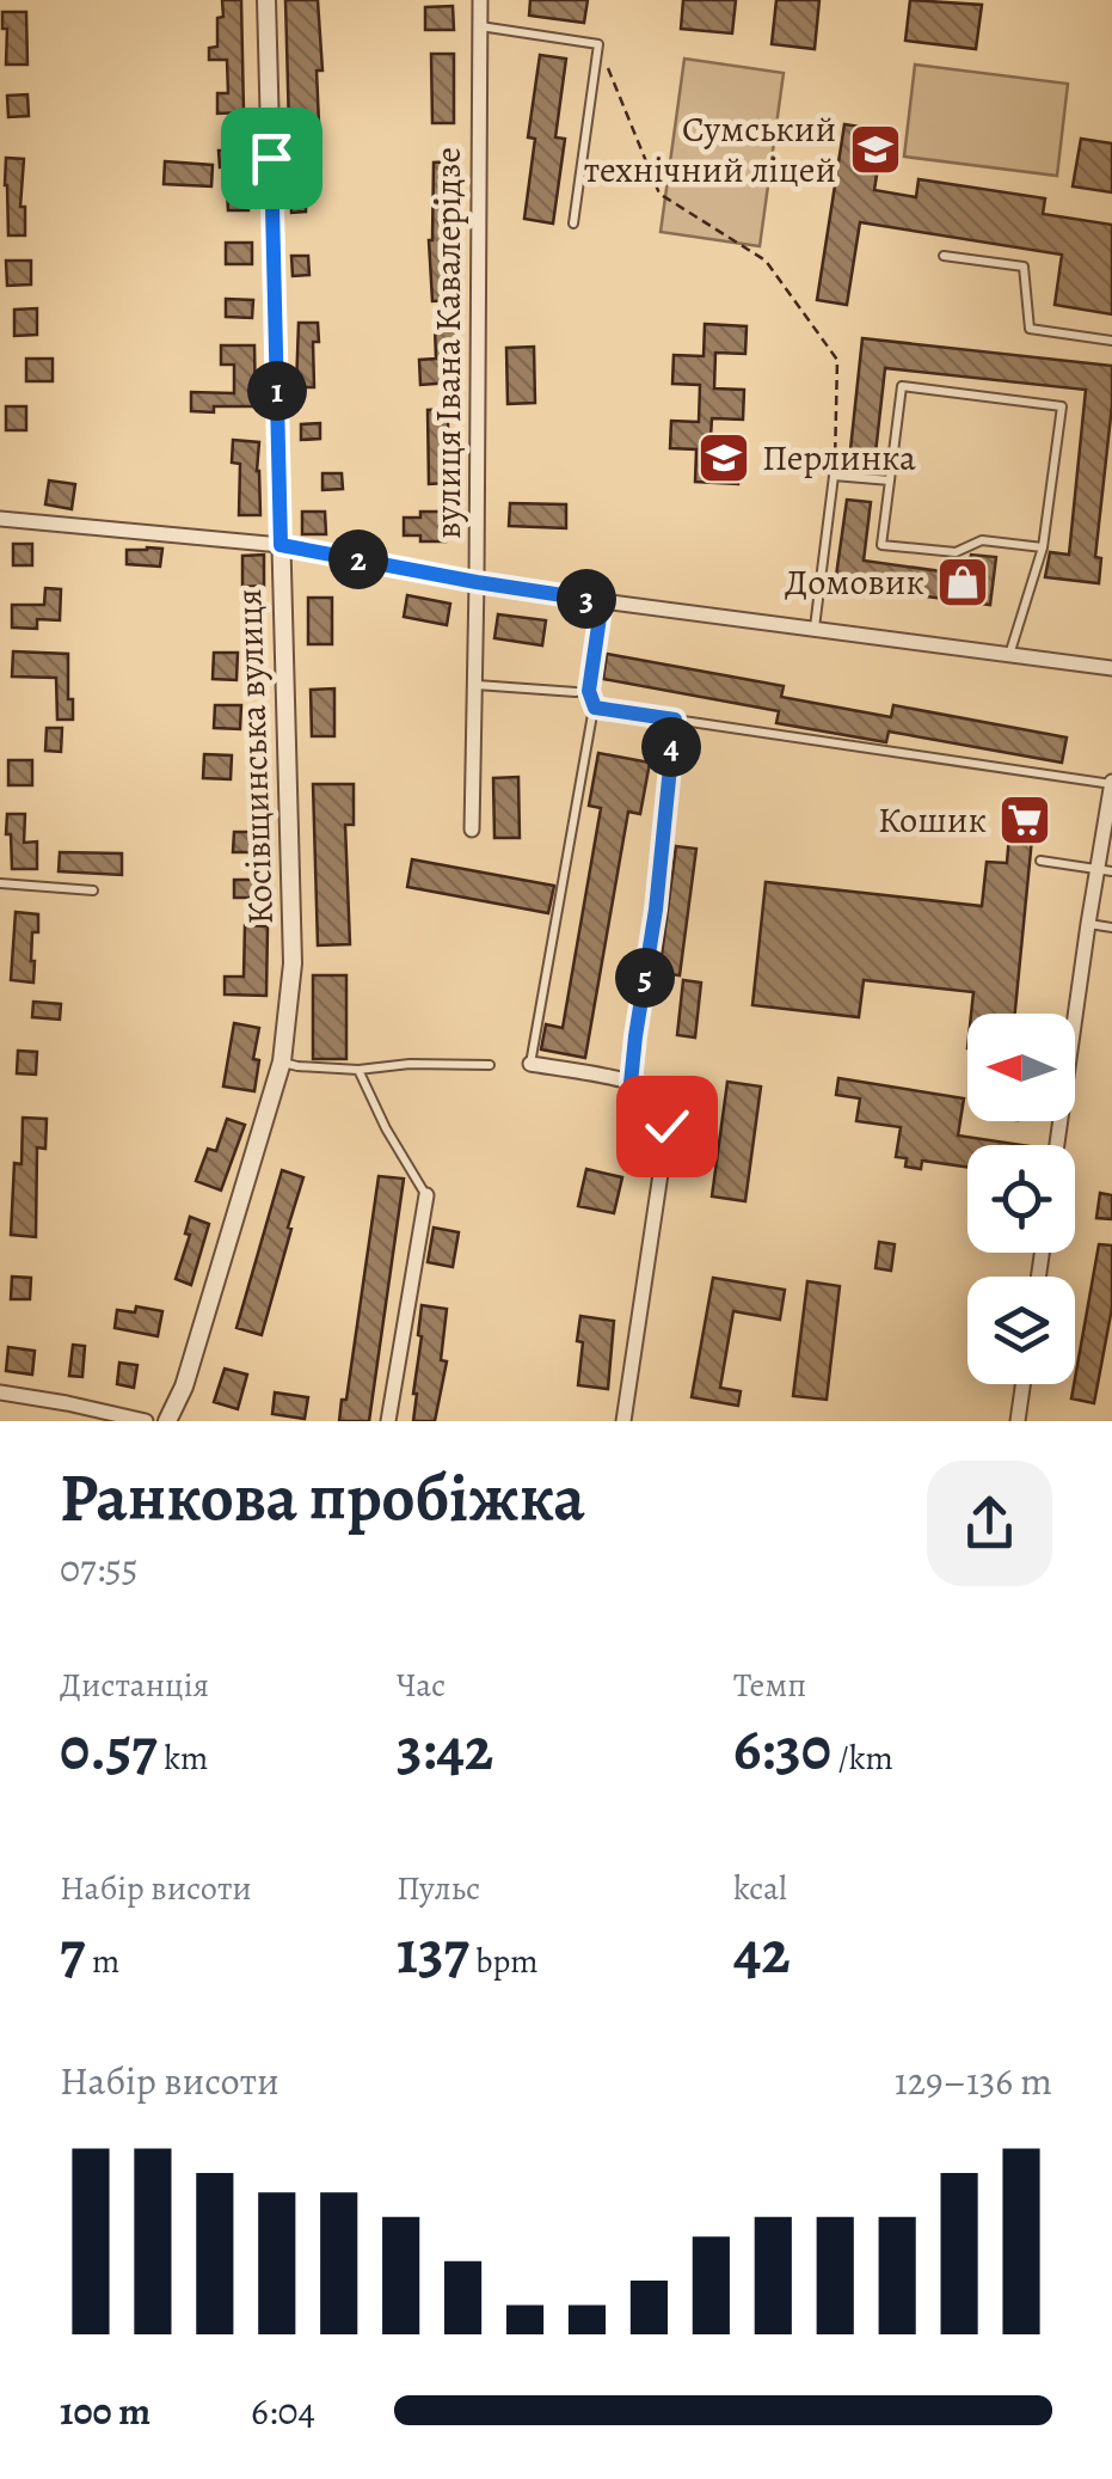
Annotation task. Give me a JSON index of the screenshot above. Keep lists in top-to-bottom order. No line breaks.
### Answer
{"streets":{"street":["вулиця Івана Кавалерідзе","Косівщинська вулиця"]},"places":{"school or university":["Сумський технічний ліцей","Перлинка"],"shop":["Домовик"],"supermarket":["Кошик"]},"north":"left","page":{"pins":["1","2","3","4","5"],"heading":["Ранкова пробіжка","07:55"],"stats":[["Дистанція","0.57 km"],["Час","3:42"],["Темп","6:30 /km"],["Набір висоти","7 m"],["Пульс","137 bpm"],["kcal","42"]],"chart":["Набір висоти","129–136 m"],"list":[{"name":"100 m","note":"6:04"}]}}
